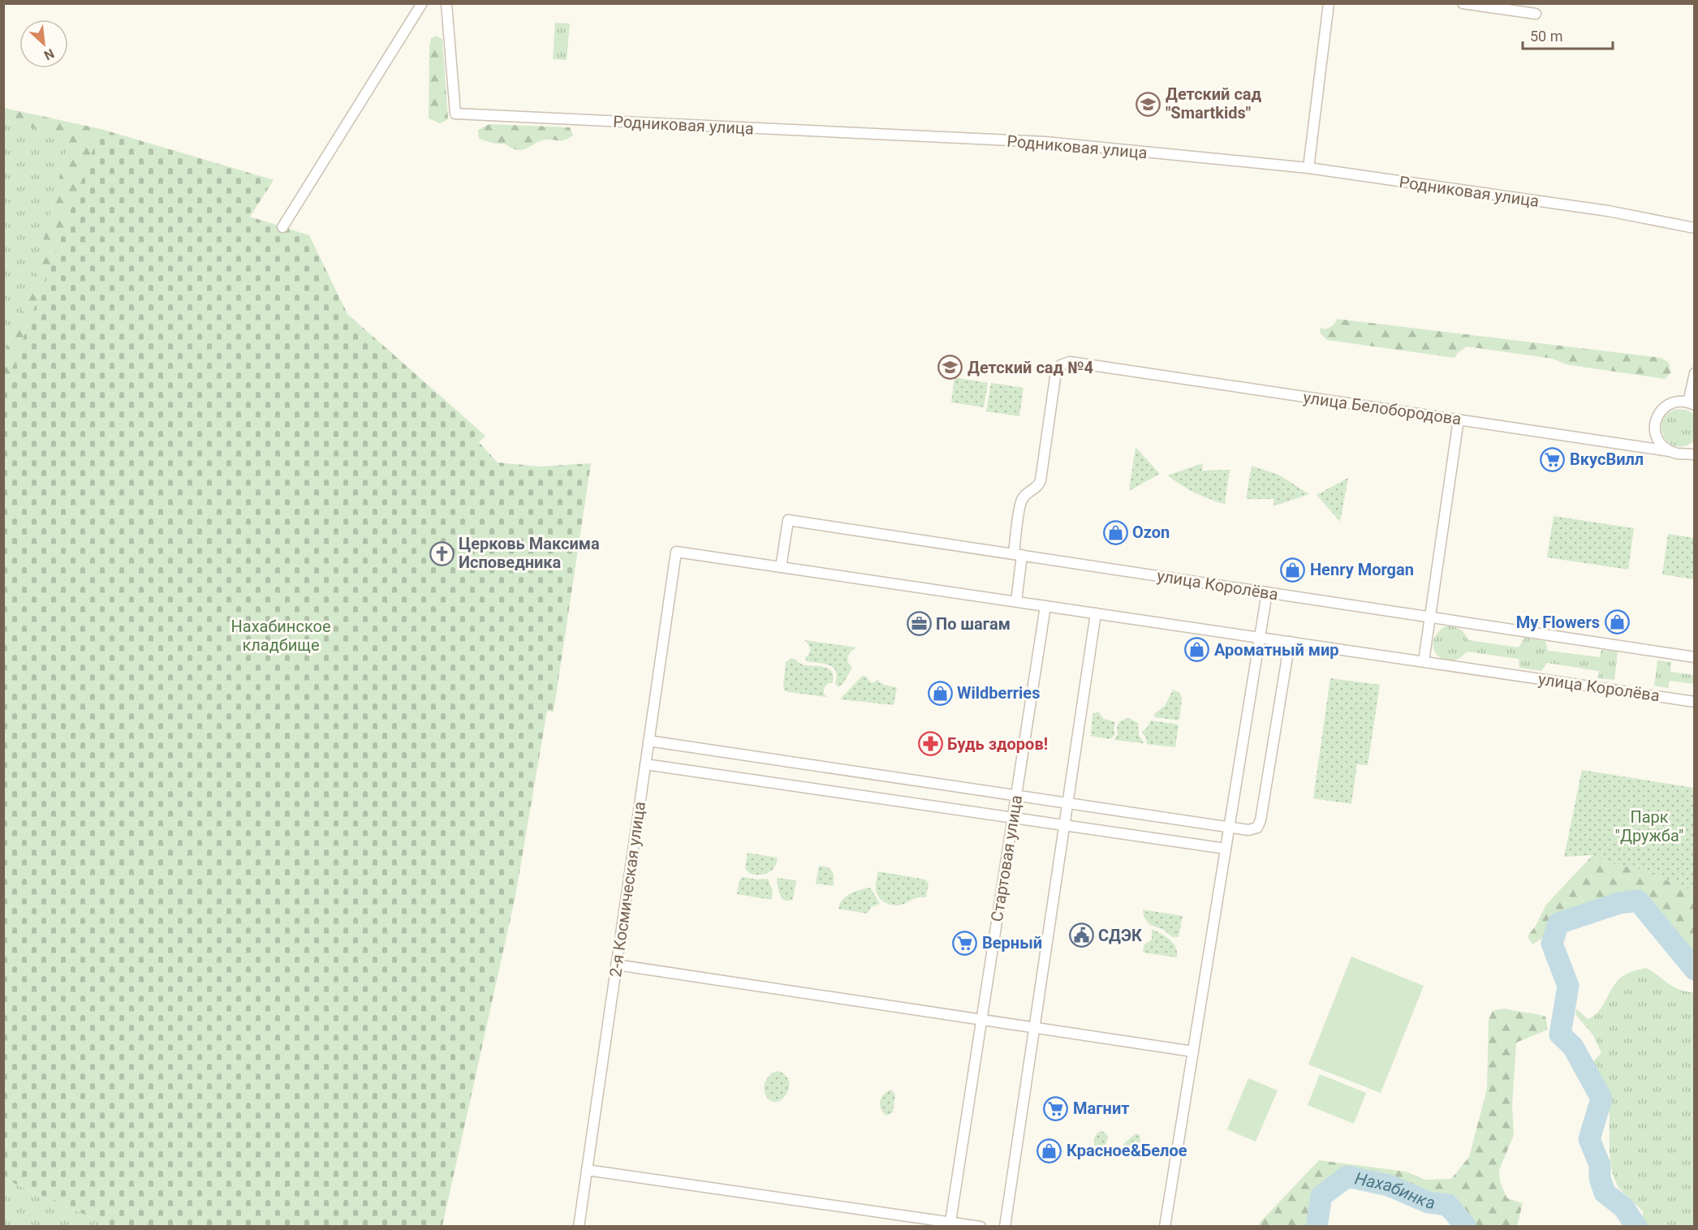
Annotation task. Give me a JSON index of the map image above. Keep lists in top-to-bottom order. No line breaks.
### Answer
{"streets":{"street":["Родниковая улица","улица Белобородова","улица Королёва","Стартовая улица","2-я Космическая улица"]},"crossings":[["улица Белобородова","улица Королёва"],["улица Королёва","Стартовая улица"],["улица Королёва","2-я Космическая улица"]],"water":["Нахабинка"],"parks":["Нахабинское кладбище","Парк \"Дружба\""],"places":{"school or university":["Детский сад \"Smartkids\"","Детский сад №4"],"supermarket":["ВкусВилл","Верный","Магнит"],"shop":["Ozon","Henry Morgan","My Flowers","Ароматный мир","Wildberries","Красное&Белое"],"church":["Церковь Максима Исповедника"],"office":["По шагам"],"pharmacy":["Будь здоров!"],"public building":["СДЭК"]},"scale_bar":"50 m","north":"bottom right"}
